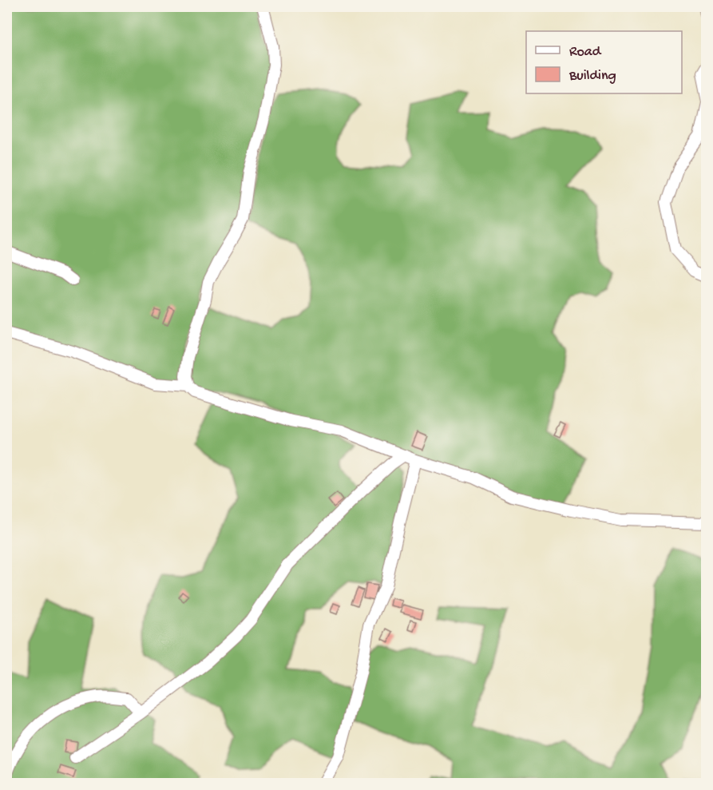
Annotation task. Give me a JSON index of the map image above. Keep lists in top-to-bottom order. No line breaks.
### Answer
{"legend":["Road","Building"]}
